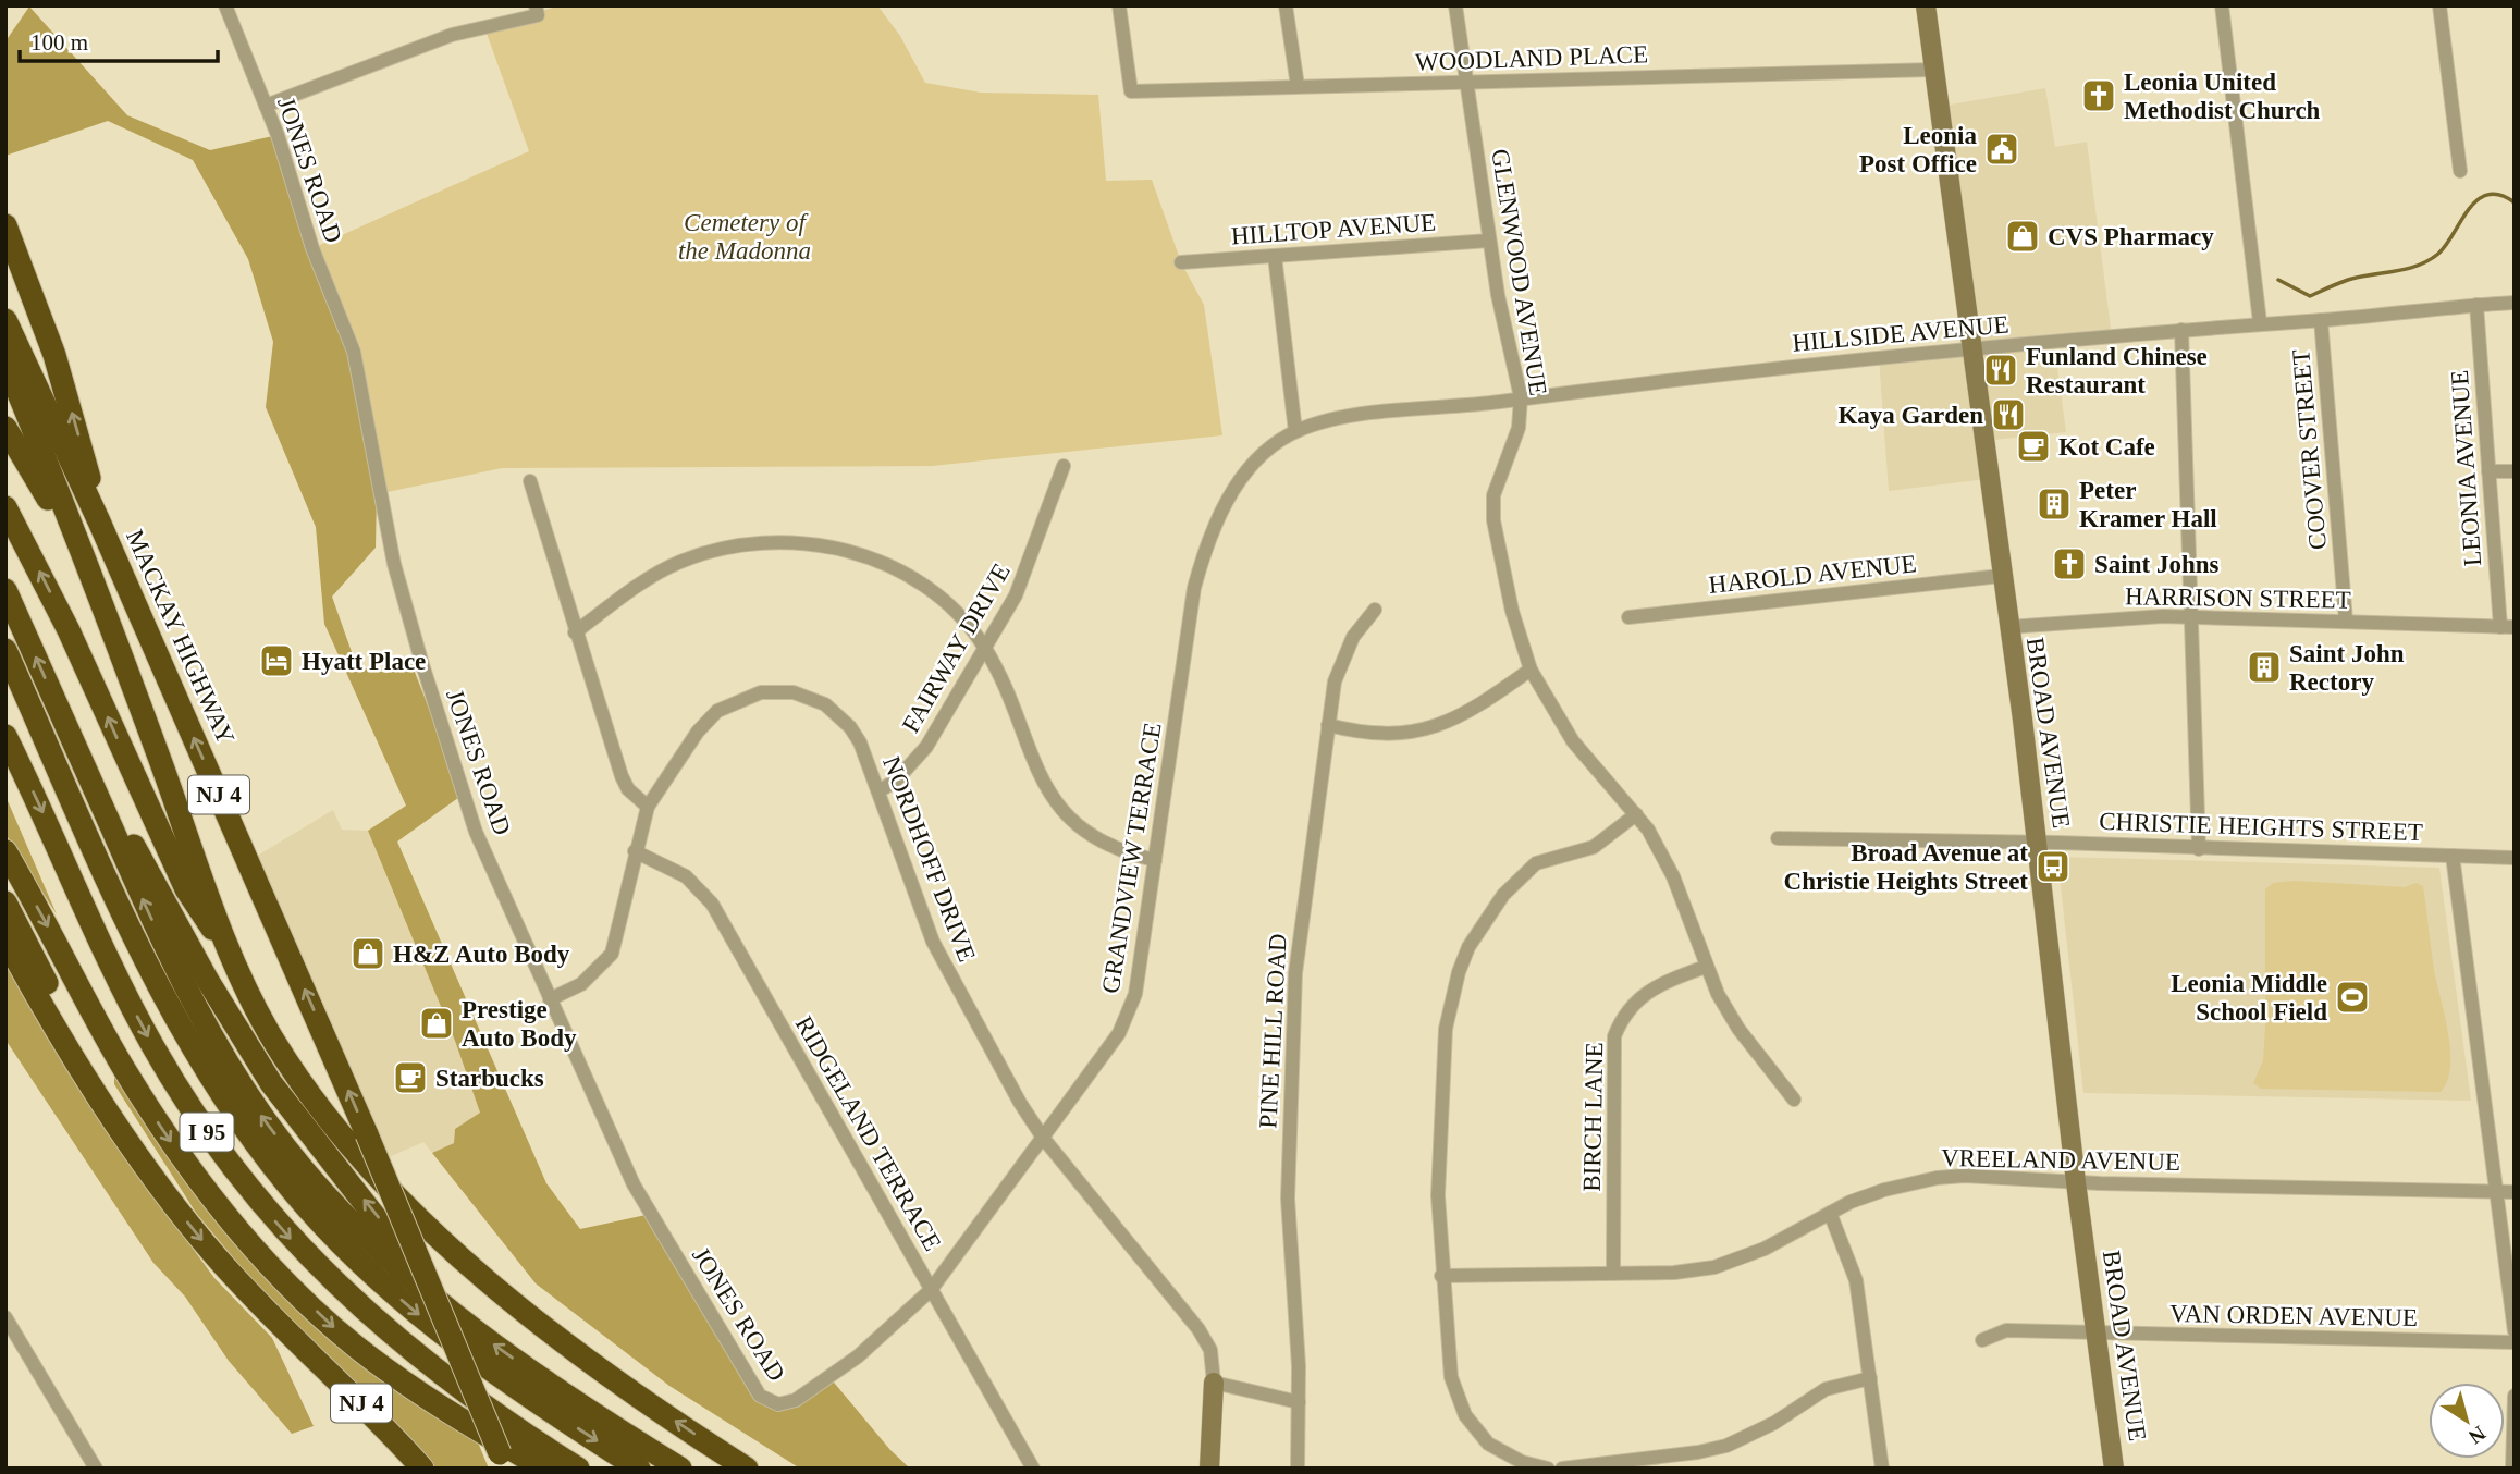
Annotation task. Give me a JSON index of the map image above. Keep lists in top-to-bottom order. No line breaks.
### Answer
{"streets":{"highway":["MACKAY HIGHWAY","NJ 4","I 95"],"street":["WOODLAND PLACE","JONES ROAD","HILLTOP AVENUE","GLENWOOD AVENUE","HILLSIDE AVENUE","COOVER STREET","LEONIA AVENUE","HAROLD AVENUE","HARRISON STREET","FAIRWAY DRIVE","BROAD AVENUE","CHRISTIE HEIGHTS STREET","GRANDVIEW TERRACE","NORDHOFF DRIVE","PINE HILL ROAD","BIRCH LANE","RIDGELAND TERRACE","VREELAND AVENUE","VAN ORDEN AVENUE"]},"crossings":[["WOODLAND PLACE","GLENWOOD AVENUE"],["WOODLAND PLACE","BROAD AVENUE"],["JONES ROAD","GRANDVIEW TERRACE"],["JONES ROAD","NORDHOFF DRIVE"],["HILLTOP AVENUE","GLENWOOD AVENUE"],["GLENWOOD AVENUE","HILLSIDE AVENUE"],["GLENWOOD AVENUE","BIRCH LANE"],["HILLSIDE AVENUE","COOVER STREET"],["HILLSIDE AVENUE","LEONIA AVENUE"],["HILLSIDE AVENUE","BROAD AVENUE"],["HILLSIDE AVENUE","GRANDVIEW TERRACE"],["COOVER STREET","HARRISON STREET"],["LEONIA AVENUE","HARRISON STREET"],["HAROLD AVENUE","BROAD AVENUE"],["HARRISON STREET","BROAD AVENUE"],["MACKAY HIGHWAY","NJ 4"],["FAIRWAY DRIVE","NORDHOFF DRIVE"],["BROAD AVENUE","CHRISTIE HEIGHTS STREET"],["BROAD AVENUE","VREELAND AVENUE"],["BROAD AVENUE","VAN ORDEN AVENUE"],["GRANDVIEW TERRACE","NORDHOFF DRIVE"],["GRANDVIEW TERRACE","RIDGELAND TERRACE"],["NORDHOFF DRIVE","RIDGELAND TERRACE"],["BIRCH LANE","VREELAND AVENUE"]],"parks":["Cemetery of the Madonna"],"places":{"church":["Leonia United Methodist Church","Saint Johns"],"public building":["Leonia Post Office"],"shop":["CVS Pharmacy","H&Z Auto Body","Prestige Auto Body"],"restaurant":["Funland Chinese Restaurant","Kaya Garden"],"cafe":["Kot Cafe","Starbucks"],"building":["Peter Kramer Hall","Saint John Rectory"],"hotel":["Hyatt Place"],"bus stop":["Broad Avenue at Christie Heights Street"],"sports":["Leonia Middle School Field"]},"scale_bar":"100 m","north":"bottom right"}
